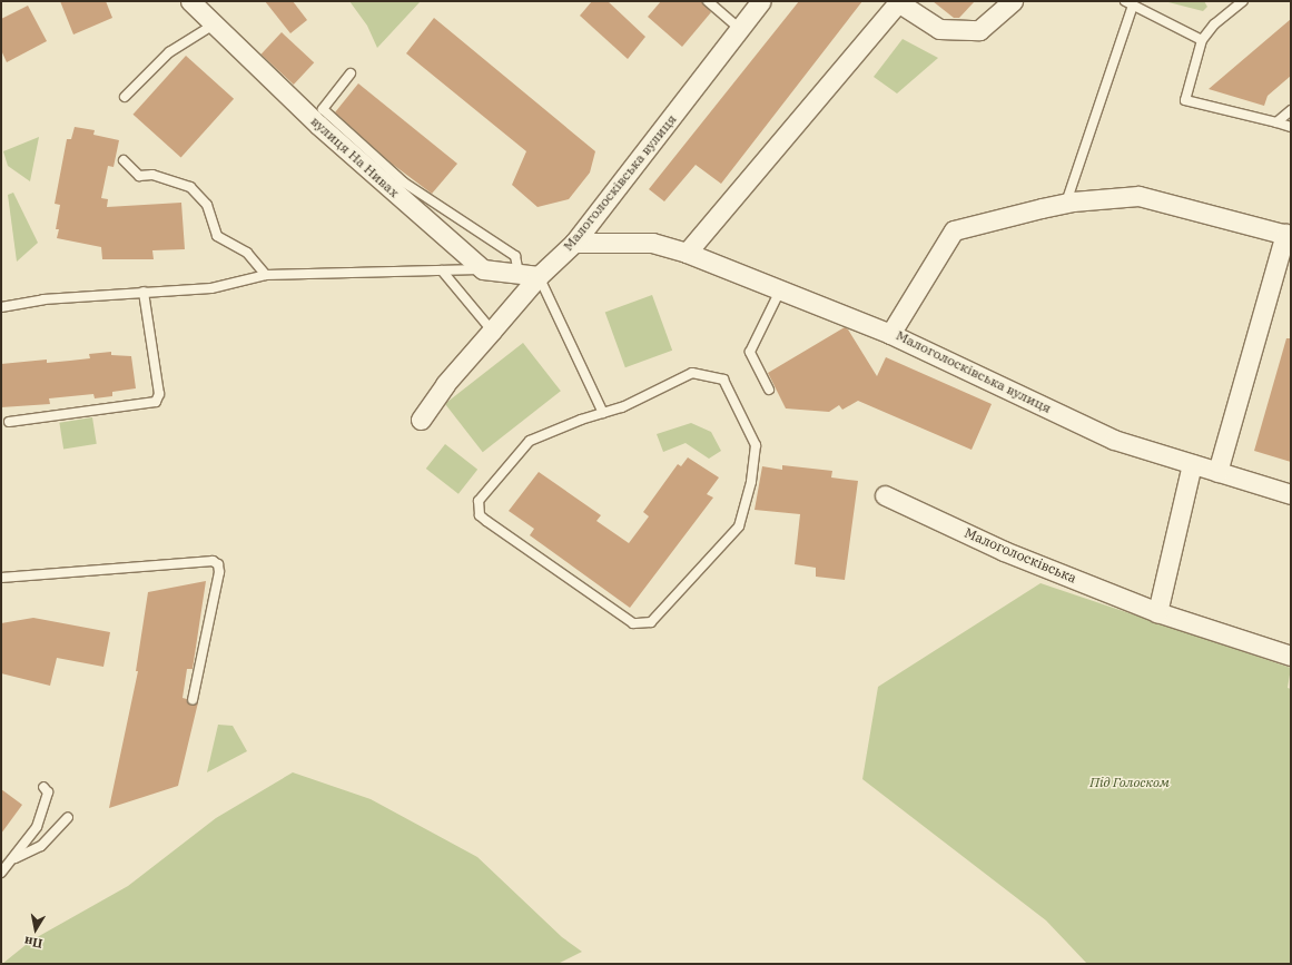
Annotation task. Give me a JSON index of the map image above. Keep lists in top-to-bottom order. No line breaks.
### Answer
{"streets":{"street":["вулиця На Нивах","Малоголосківська вулиця","Малоголосківська"]},"parks":["Під Голоском"],"north":"bottom"}
